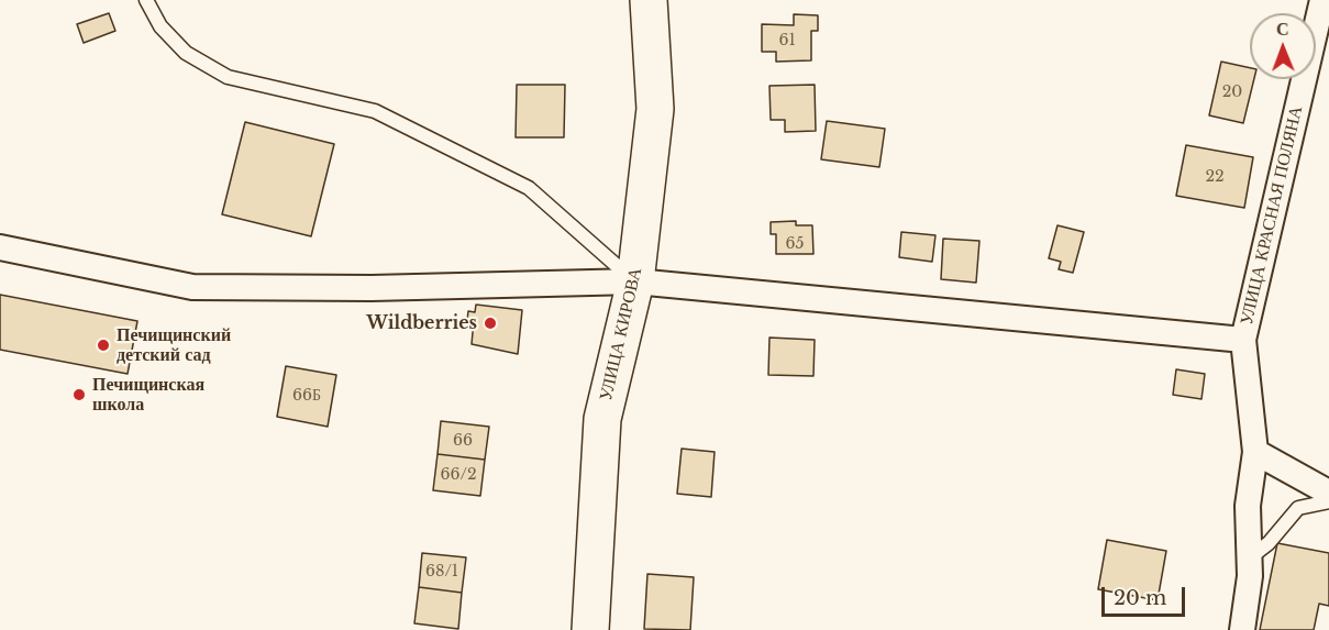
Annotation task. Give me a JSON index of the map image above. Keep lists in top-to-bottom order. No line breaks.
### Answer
{"streets":{"street":["УЛИЦА КРАСНАЯ ПОЛЯНА","УЛИЦА КИРОВА"]},"places":["Wildberries","Печищинский детский сад","Печищинская школа"],"house_numbers":["61","20","22","65","66Б","66","66/2","68/1"],"scale_bar":"20 m","north":"top"}
